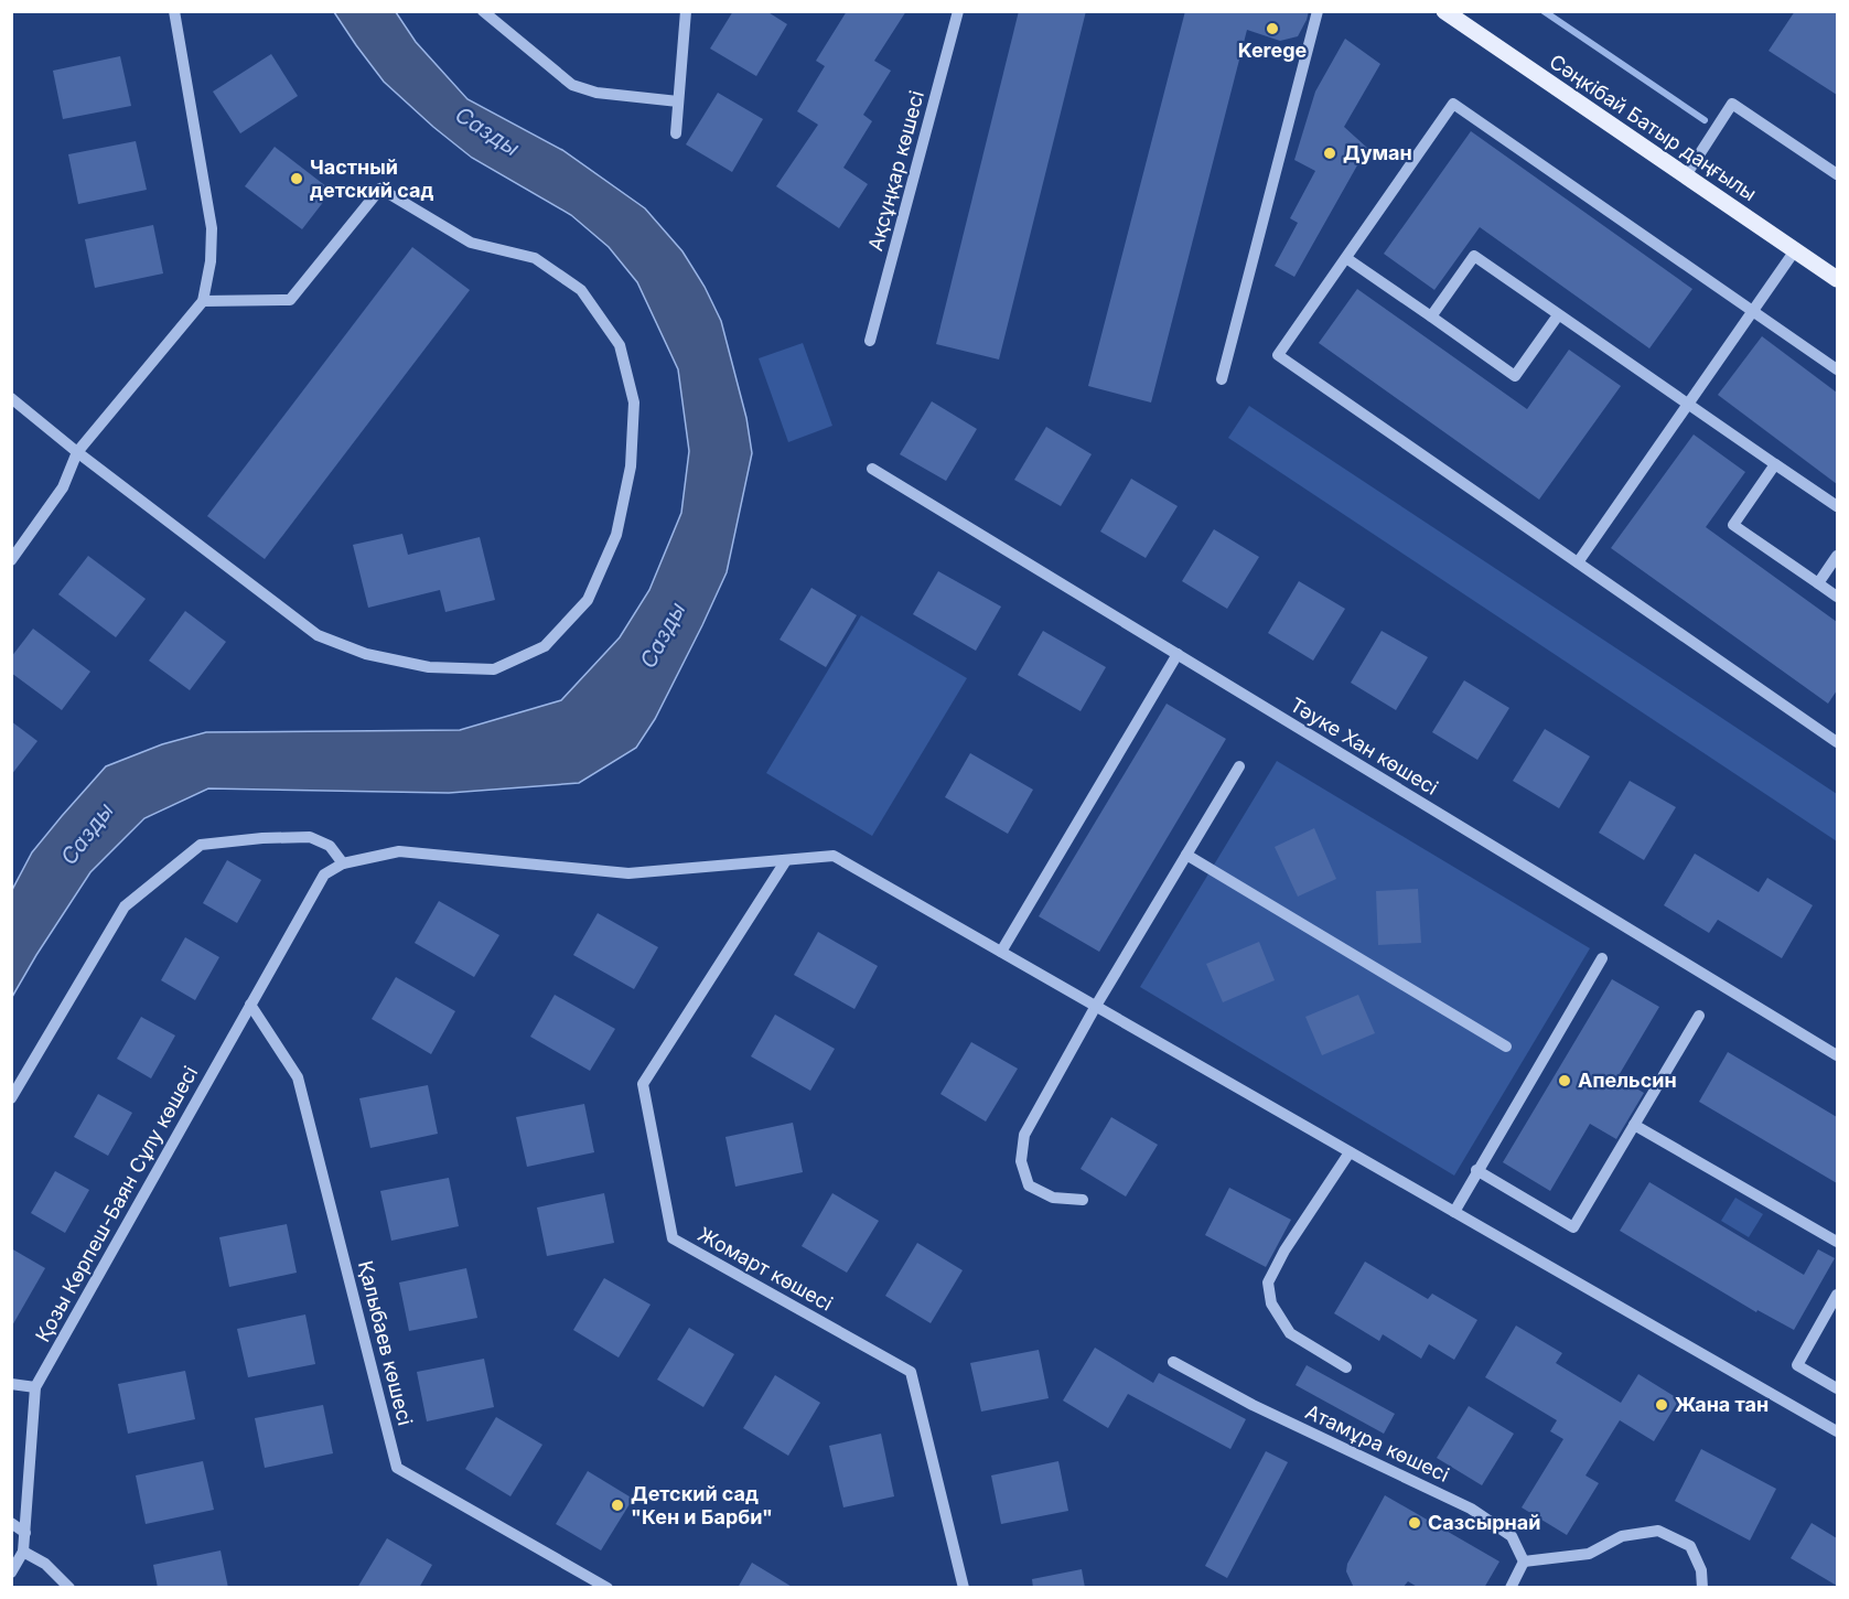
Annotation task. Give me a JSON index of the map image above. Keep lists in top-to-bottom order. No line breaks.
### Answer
{"streets":{"main road":["Сәңкібай Батыр даңғылы"],"street":["Ақсұңқар көшесі","Тәуке Хан көшесі","Қозы Көрпеш-Баян Сұлу көшесі","Жомарт көшесі","Қалыбаев көшесі","Атамұра көшесі"]},"crossings":[["Қозы Көрпеш-Баян Сұлу көшесі","Қалыбаев көшесі"]],"water":["Сазды"],"places":["Kerege","Думан","Частный детский сад","Апельсин","Жана тан","Детский сад \"Кен и Барби\"","Сазсырнай"]}
